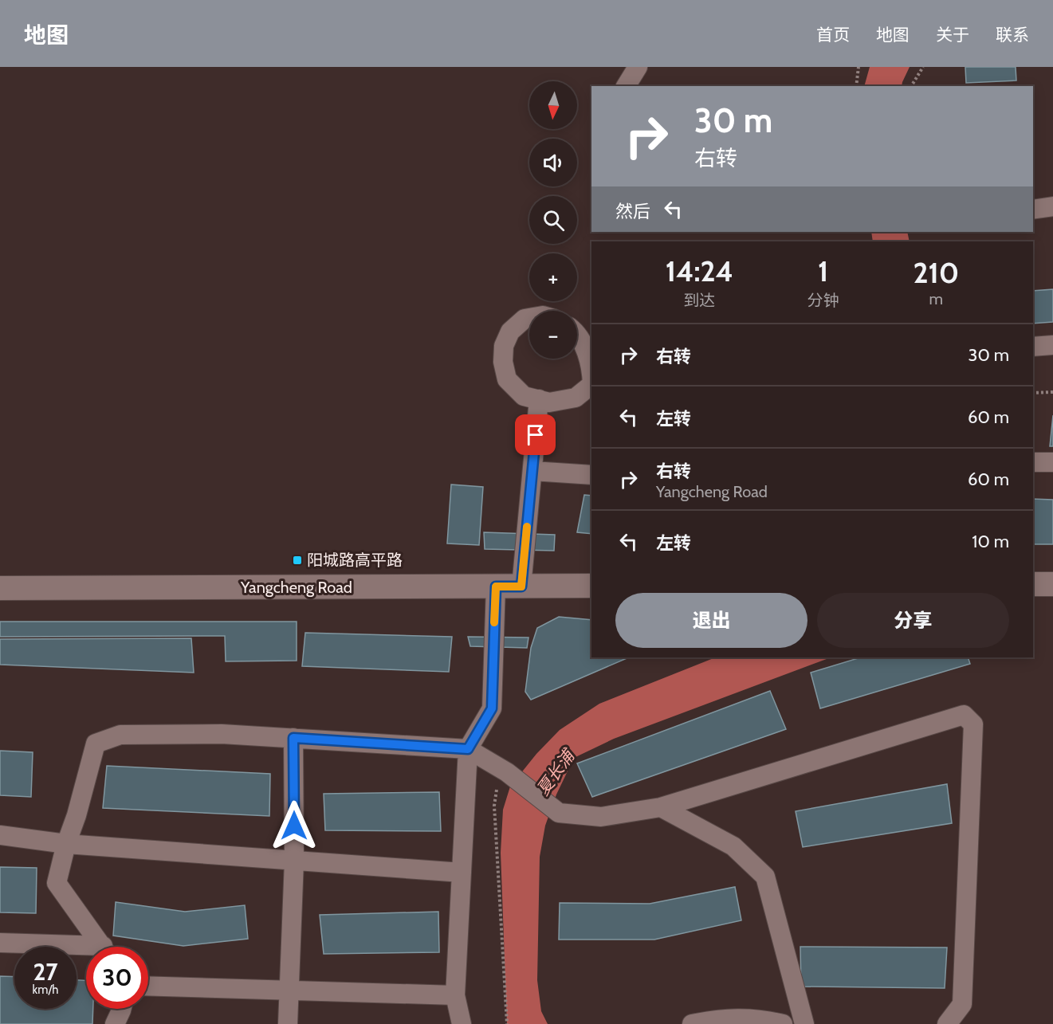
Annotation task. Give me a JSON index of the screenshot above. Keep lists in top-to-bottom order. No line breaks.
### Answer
{"streets":{"street":["Yangcheng Road"]},"water":["夏长浦"],"places":{"transit":["阳城路高平路"]},"north":"bottom","page":{"header":"地图","nav":["首页","地图","关于","联系"],"map_buttons":["+","−"],"turn":["30 m","右转"],"then":"然后","eta":["14:24","到达","1","分钟","210","m"],"list":[{"name":"右转","value":"30 m"},{"name":"左转","value":"60 m"},{"name":"右转","note":"Yangcheng Road","value":"60 m"},{"name":"左转","value":"10 m"}],"buttons":["退出","分享"],"speed":"27 km/h","limit":"30"}}
